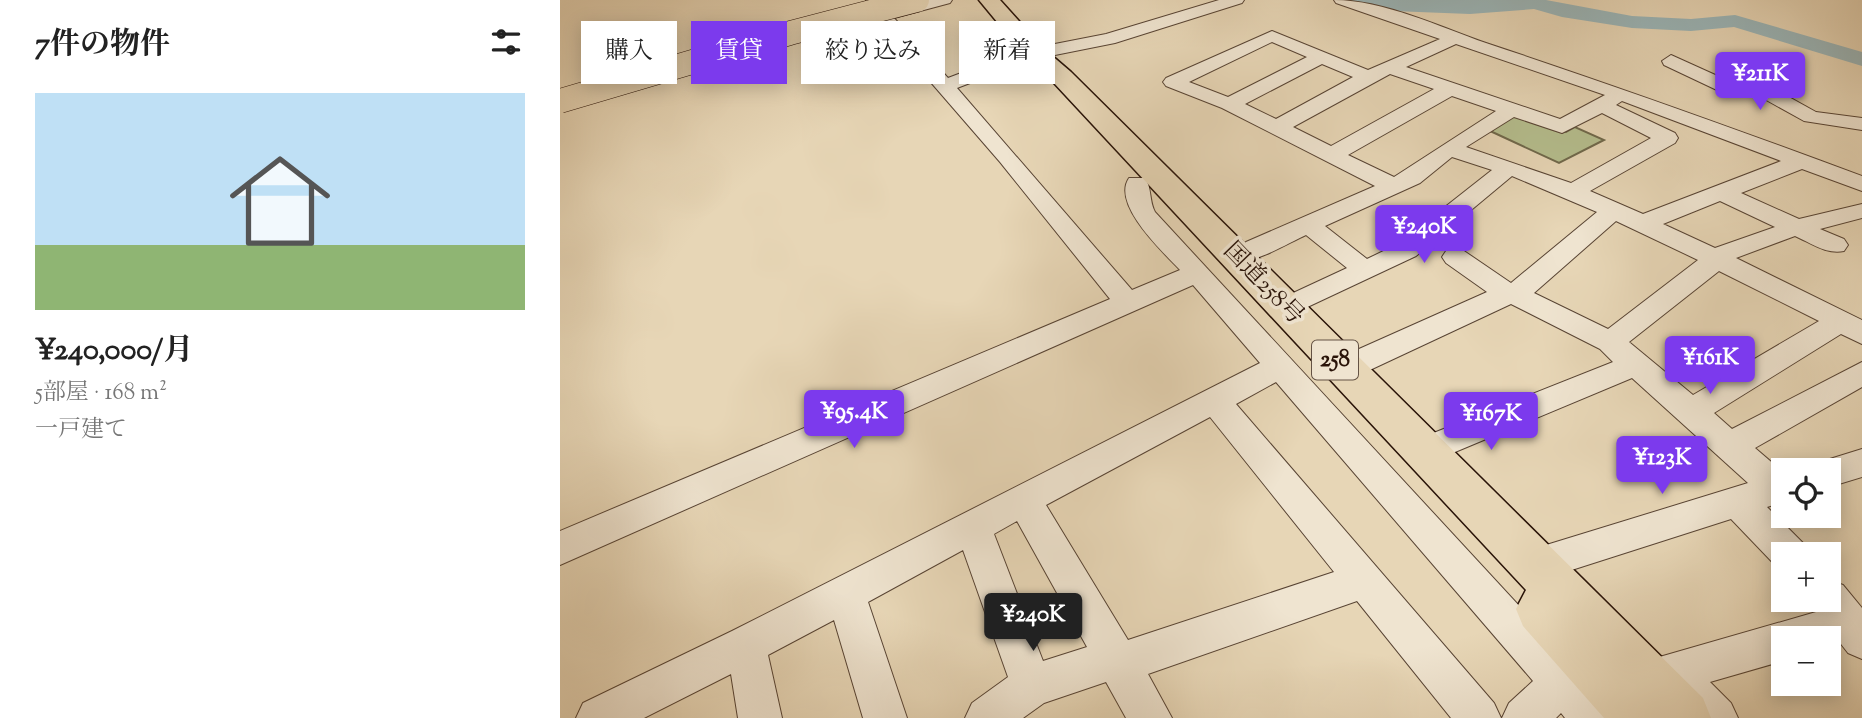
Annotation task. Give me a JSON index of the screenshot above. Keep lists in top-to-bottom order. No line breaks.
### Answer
{"streets":{"highway":["国道258号","258"]},"page":{"heading":"7件の物件","chip":["購入","賃貸","絞り込み","新着"],"price":["¥211K","¥240K","¥161K","¥95.4K","¥167K","¥123K","¥240K"],"list":[{"name":"¥240,000/月","note":"5部屋 · 168 m² · 一戸建て"}],"map_buttons":["+","−"]}}
